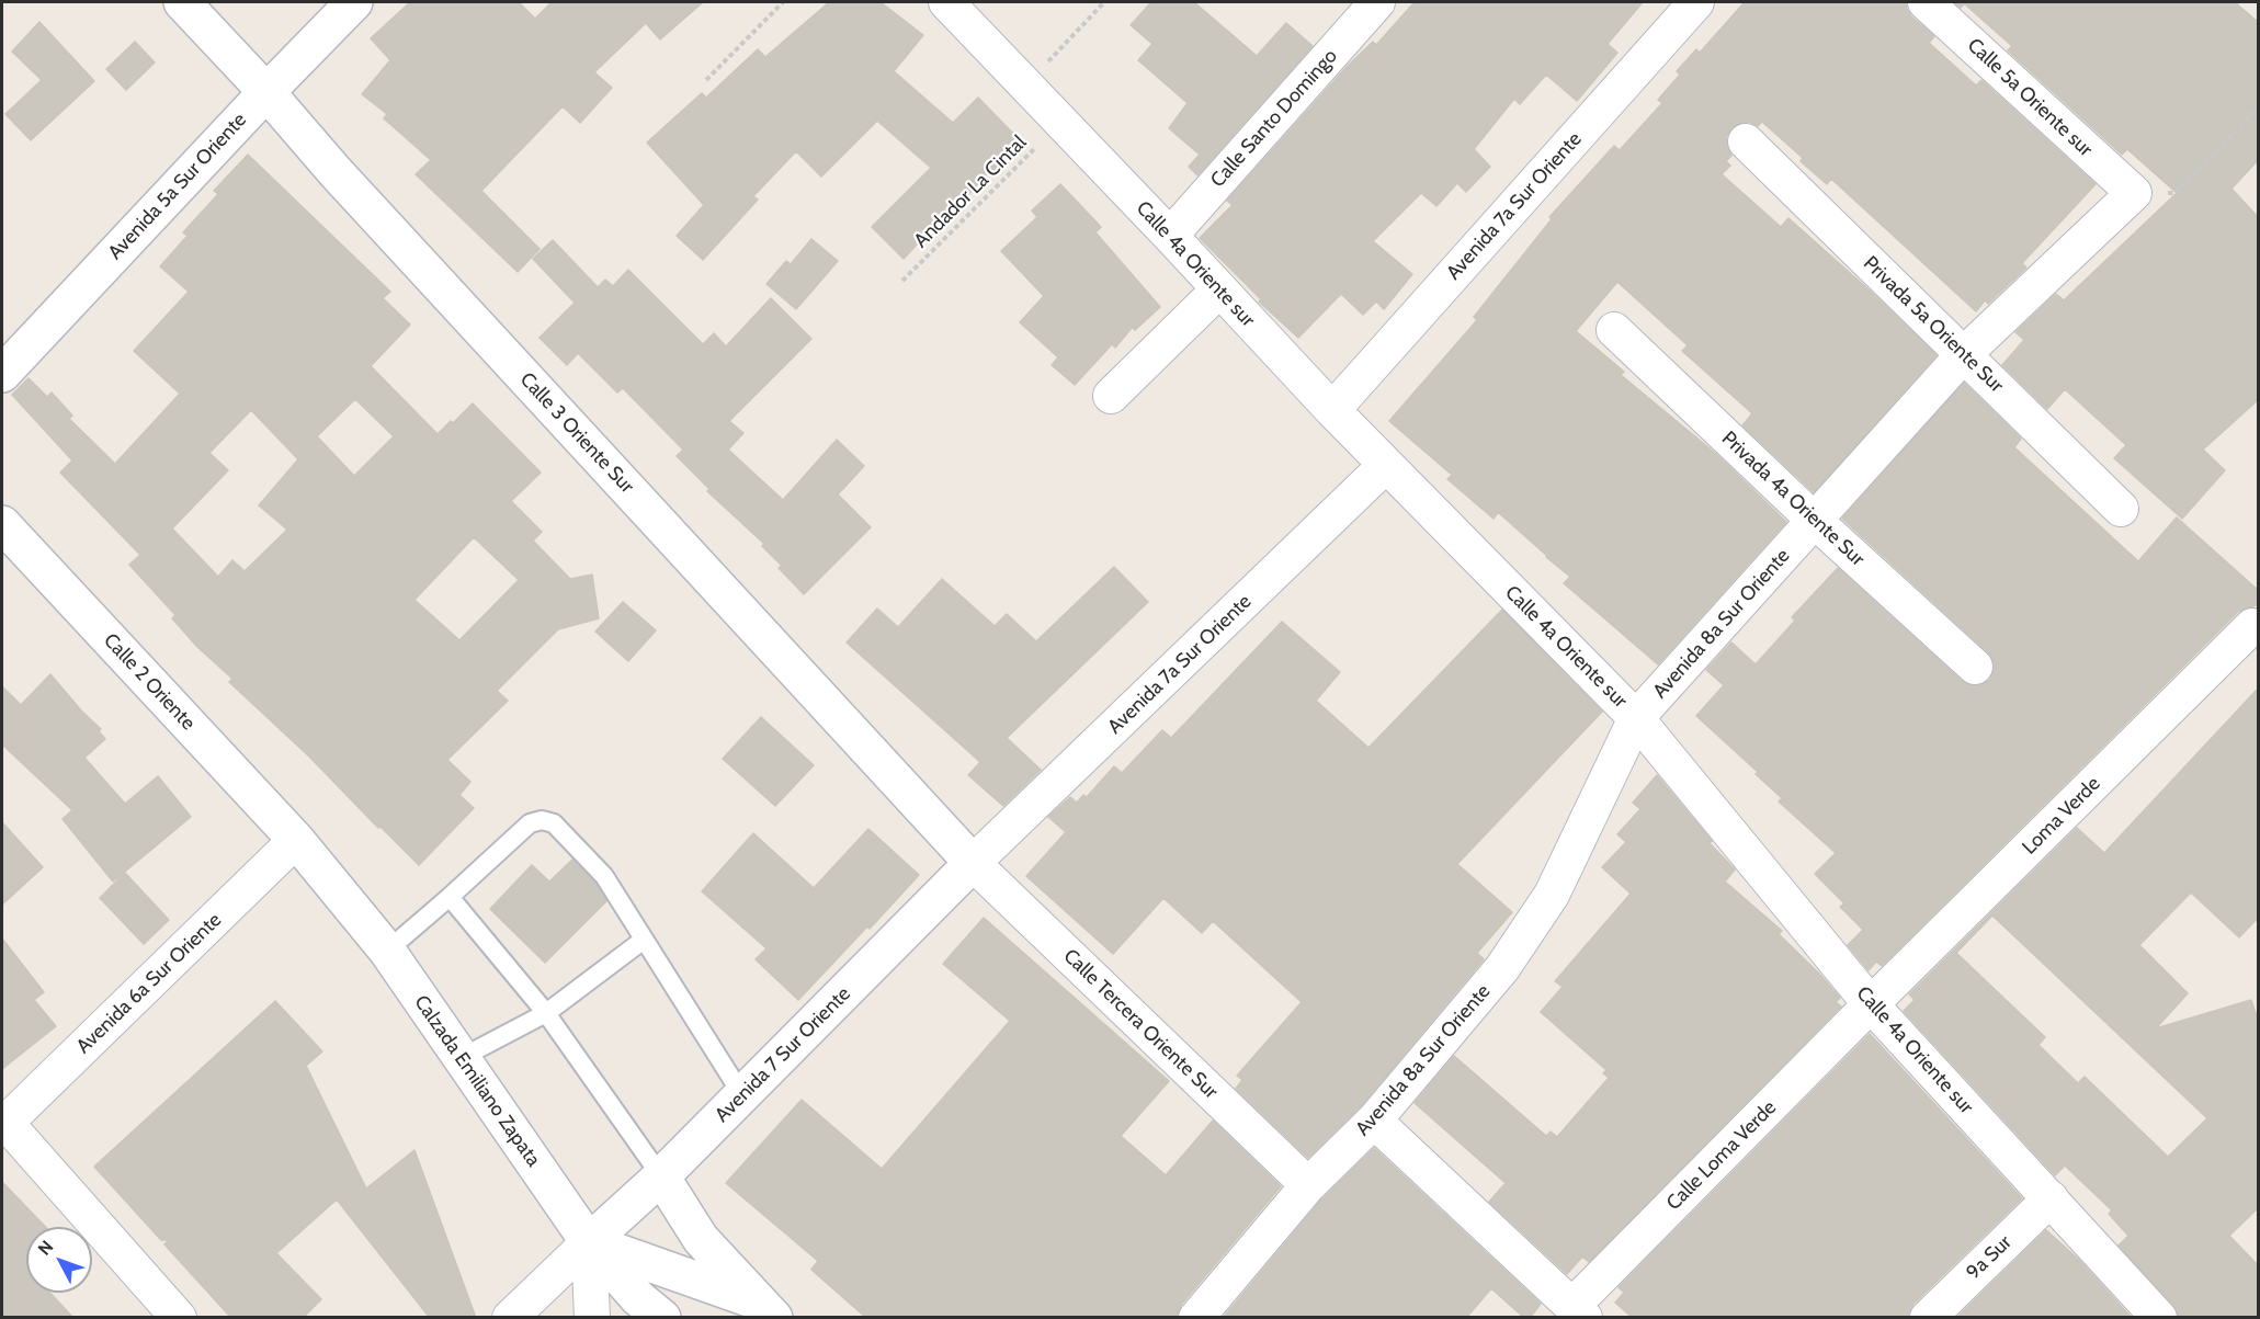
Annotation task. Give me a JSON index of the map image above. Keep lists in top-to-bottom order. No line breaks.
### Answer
{"streets":{"main road":["Avenida 5a Sur Oriente","Calle 3 Oriente Sur","Calle 2 Oriente","Avenida 7 Sur Oriente","Calzada Emiliano Zapata"],"street":["Calle 5a Oriente sur","Calle Santo Domingo","Avenida 7a Sur Oriente","Calle 4a Oriente sur","Privada 5a Oriente Sur","Privada 4a Oriente Sur","Avenida 8a Sur Oriente","Loma Verde","Avenida 6a Sur Oriente","Calle Tercera Oriente Sur","Calle Loma Verde","9a Sur"],"path":["Andador La Cintal"]},"crossings":[["Calle 5a Oriente sur","Avenida 8a Sur Oriente"],["Calle Santo Domingo","Calle 4a Oriente sur"],["Avenida 5a Sur Oriente","Calle 3 Oriente Sur"],["Andador La Cintal","Calle 4a Oriente sur"],["Avenida 7a Sur Oriente","Calle 4a Oriente sur"],["Avenida 7a Sur Oriente","Calle 3 Oriente Sur"],["Avenida 7a Sur Oriente","Calle Tercera Oriente Sur"],["Avenida 7a Sur Oriente","Avenida 7 Sur Oriente"],["Calle 4a Oriente sur","Avenida 8a Sur Oriente"],["Calle 4a Oriente sur","Loma Verde"],["Calle 4a Oriente sur","Calle Loma Verde"],["Calle 4a Oriente sur","9a Sur"],["Privada 5a Oriente Sur","Avenida 8a Sur Oriente"],["Calle 3 Oriente Sur","Calle Tercera Oriente Sur"],["Calle 3 Oriente Sur","Avenida 7 Sur Oriente"],["Privada 4a Oriente Sur","Avenida 8a Sur Oriente"],["Avenida 8a Sur Oriente","Calle Tercera Oriente Sur"],["Calle 2 Oriente","Avenida 6a Sur Oriente"],["Calle 2 Oriente","Calzada Emiliano Zapata"],["Loma Verde","Calle Loma Verde"],["Avenida 6a Sur Oriente","Calzada Emiliano Zapata"],["Calle Tercera Oriente Sur","Avenida 7 Sur Oriente"],["Avenida 7 Sur Oriente","Calzada Emiliano Zapata"]],"north":"top left"}
